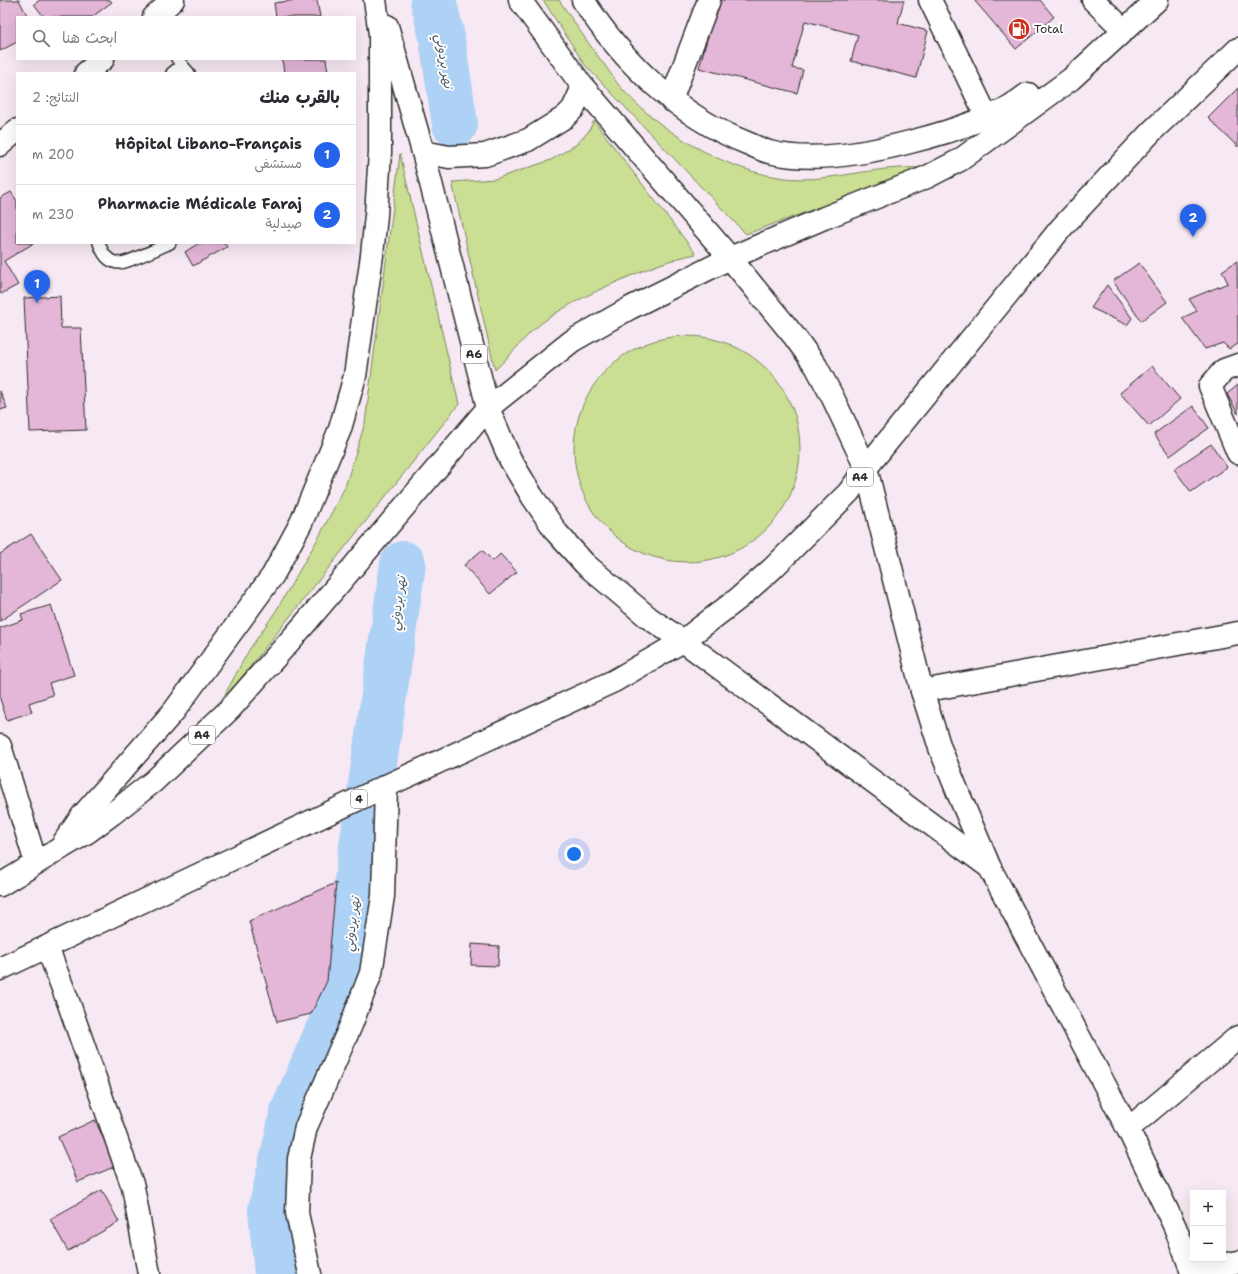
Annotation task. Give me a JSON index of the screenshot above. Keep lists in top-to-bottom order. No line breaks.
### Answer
{"streets":{"main road":["A6","A4","4"]},"crossings":[["A6","A4"],["A4","4"]],"water":["نهر بردوني"],"places":{"fuel station":["Total"]},"page":{"search":"ابحث هنا","heading":["بالقرب منك","النتائج: 2"],"list":[{"mark":"1","name":"Hôpital Libano-Français","note":"مستشفى","value":"200 m"},{"mark":"2","name":"Pharmacie Médicale Faraj","note":"صيدلية","value":"230 m"}],"pins":["2","1"],"map_buttons":["+","−"]}}
